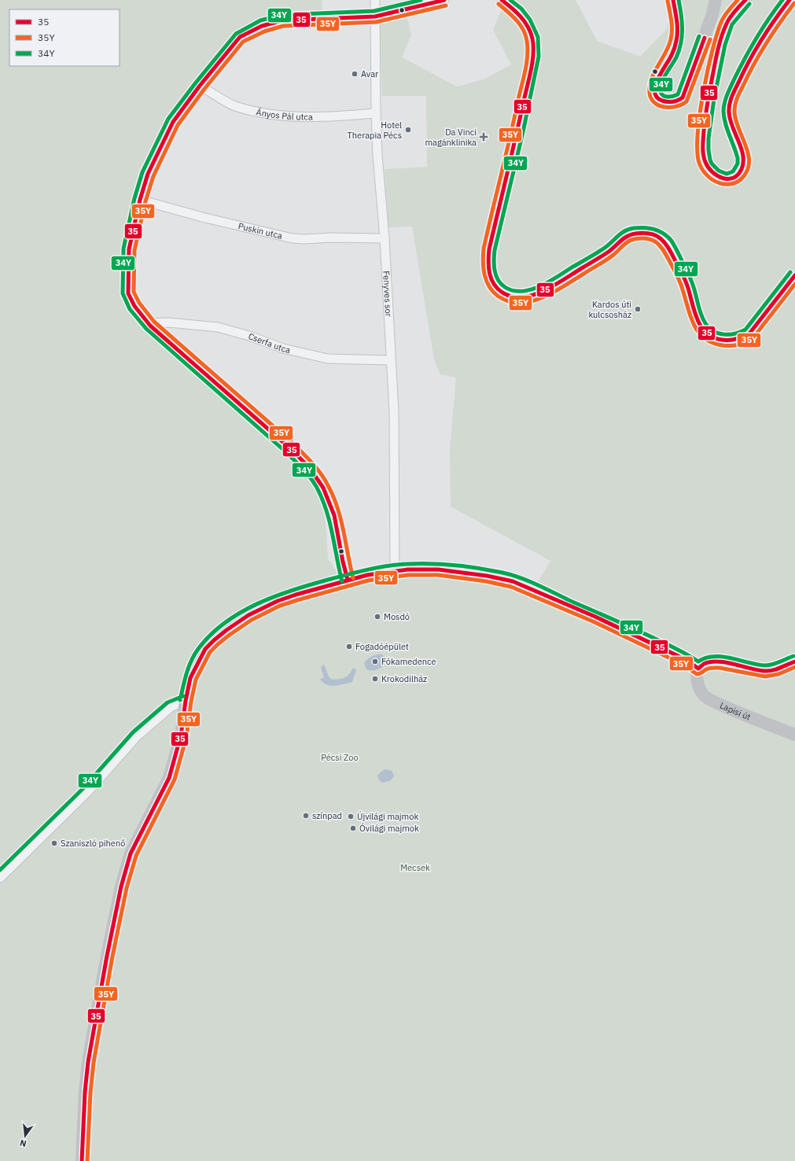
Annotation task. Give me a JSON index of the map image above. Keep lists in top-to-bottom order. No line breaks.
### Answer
{"streets":{"street":["Ányos Pál utca","Puskin utca","Fenyves sor","Cserfa utca","Lapisi út"]},"crossings":[["Ányos Pál utca","Fenyves sor"],["Puskin utca","Fenyves sor"],["Fenyves sor","Cserfa utca"]],"parks":["Pécsi Zoo","Mecsek"],"places":{"other":["Avar","Hotel Therapia Pécs","Kardos úti kulcsosház","Mosdó","Fogadóépület","Fókamedence","Krokodilház","színpad","Újvilági majmok","Óvilági majmok","Szaniszló pihenő"],"health":["Da Vinci magánklinika"]},"lines":["transit line 35","transit line 35Y","transit line 34Y"],"legend":["35","35Y","34Y"],"north":"bottom"}
